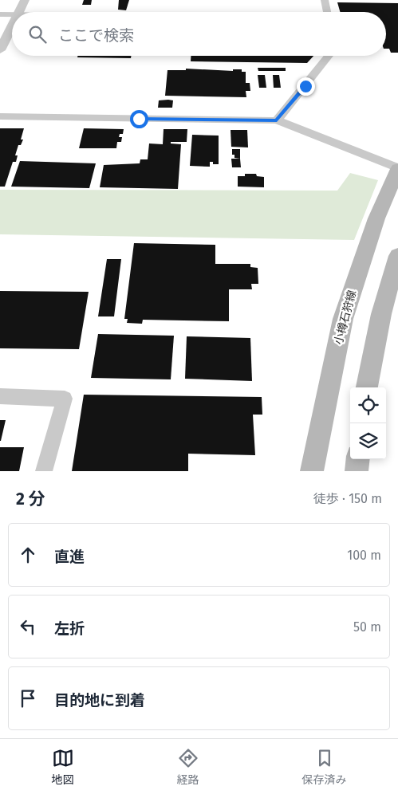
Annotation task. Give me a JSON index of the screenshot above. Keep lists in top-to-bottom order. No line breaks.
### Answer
{"streets":{"main road":["小樽石狩線"]},"page":{"search":"ここで検索","heading":["2 分","徒歩 · 150 m"],"list":[["直進","100 m"],["左折","50 m"],"目的地に到着"],"nav":["地図","経路","保存済み"]}}
